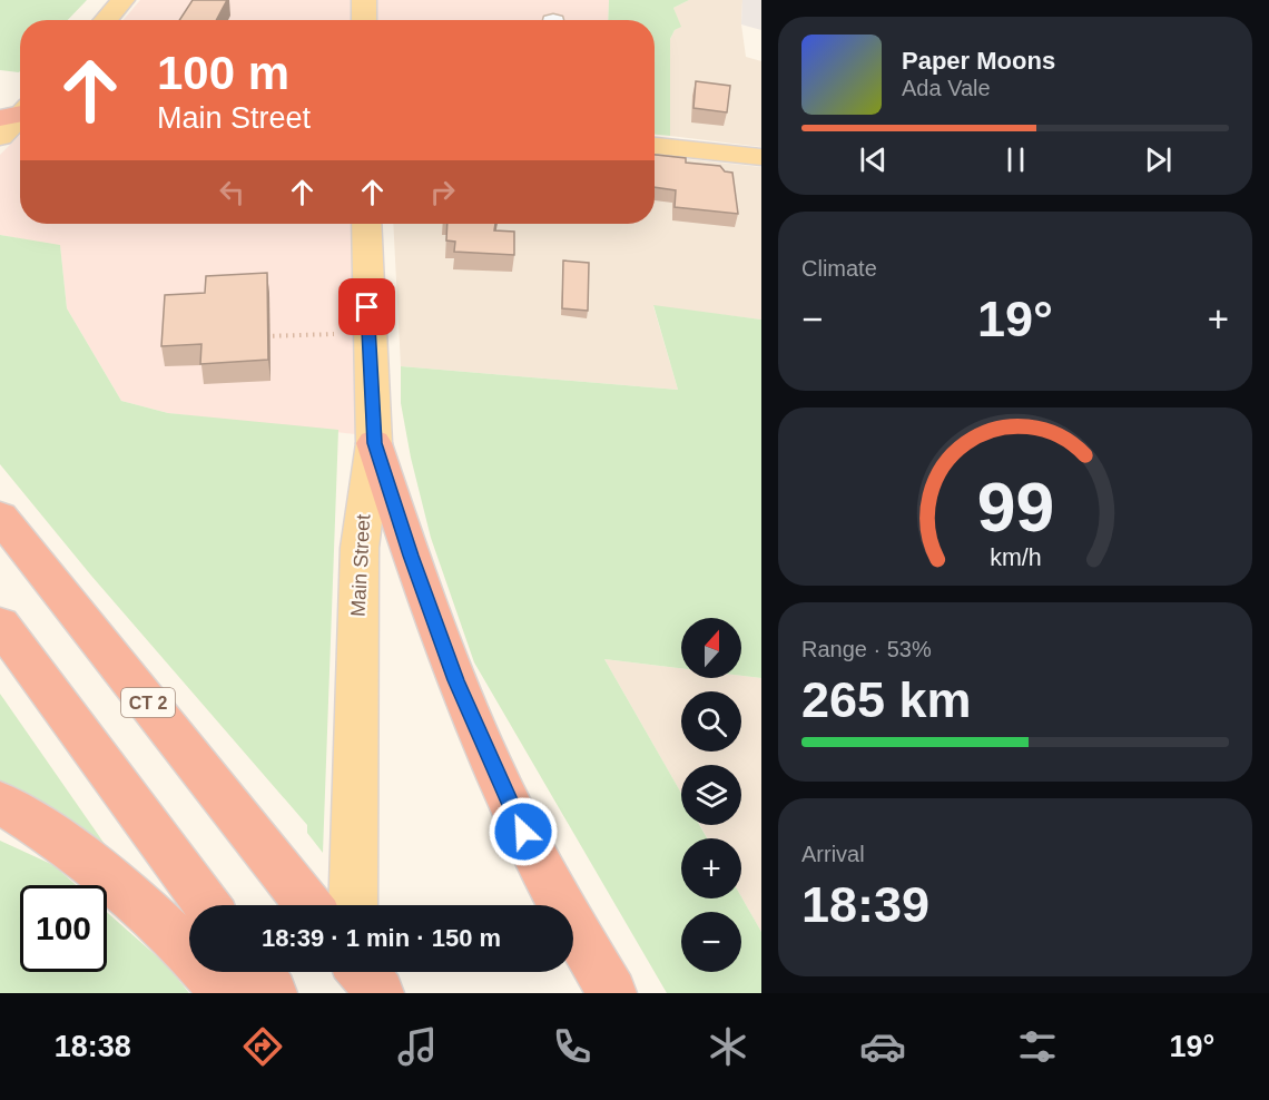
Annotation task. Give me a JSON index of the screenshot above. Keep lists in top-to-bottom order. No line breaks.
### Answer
{"streets":{"highway":["CT 2"],"main road":["Main Street"]},"north":"top","page":{"turn":["100 m","Main Street"],"song":["Paper Moons","Ada Vale"],"tile":["Climate",["Range · 53%","265 km"],["Arrival","18:39"]],"heat":["−","19°","+"],"map_buttons":["+","−"],"limit":"100","trip":"18:39 · 1 min · 150 m","tabs":["18:38","19°"],"gauge":["99","km/h"]}}
